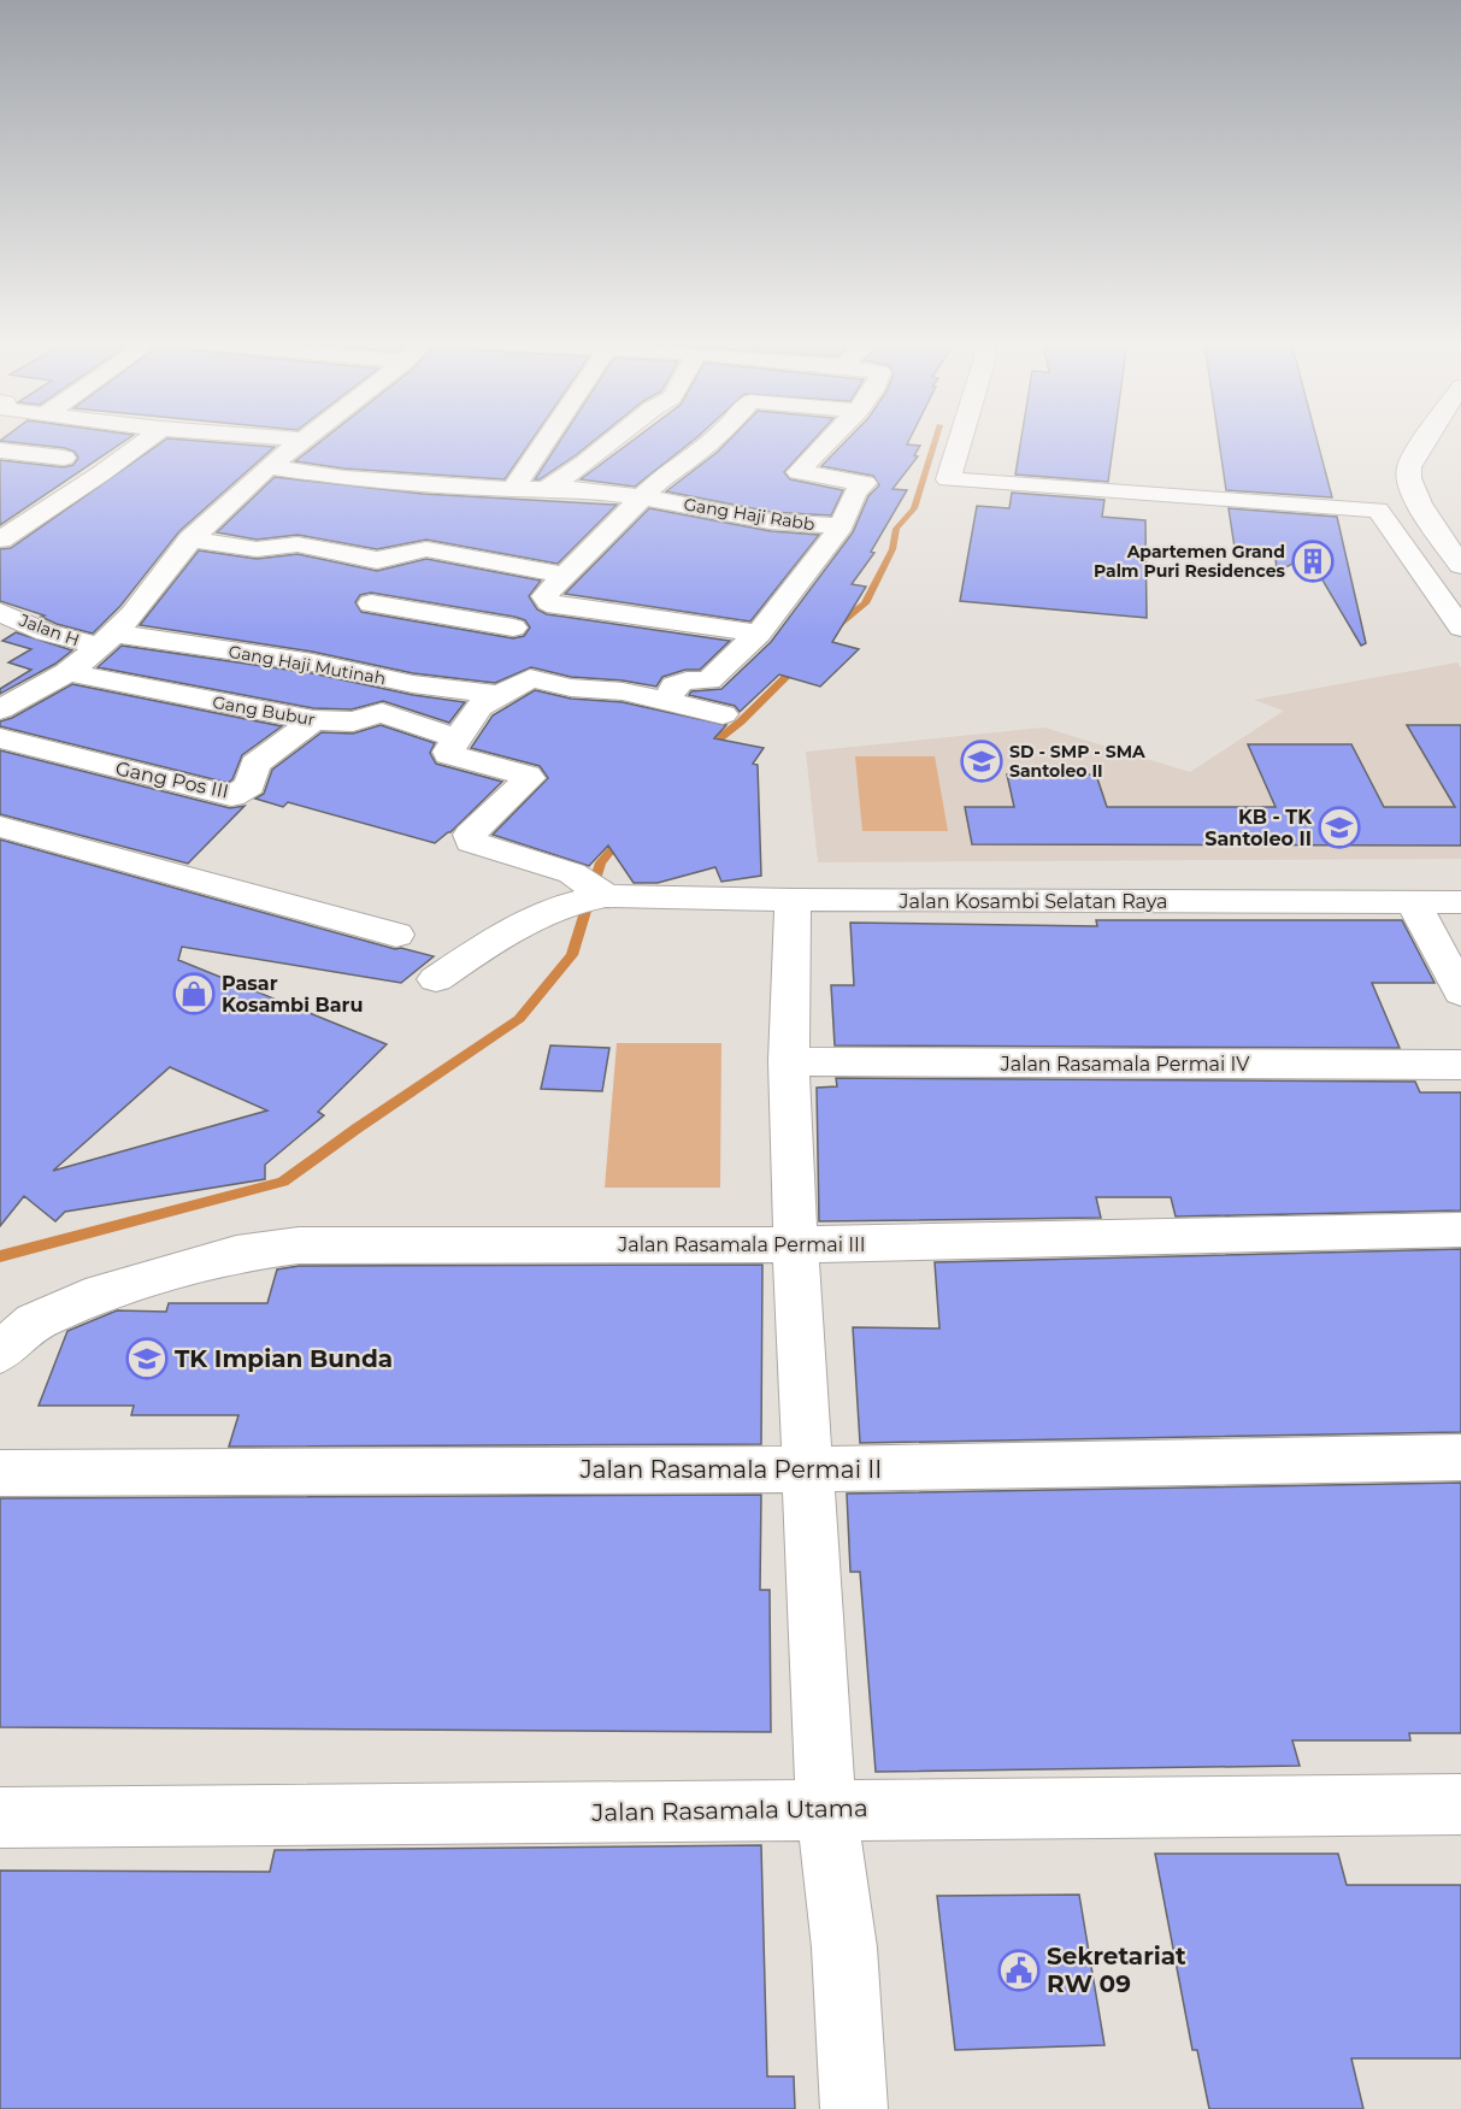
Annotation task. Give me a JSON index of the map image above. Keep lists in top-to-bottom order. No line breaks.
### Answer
{"streets":{"street":["Gang Haji Rabb","Jalan H","Gang Haji Mutinah","Gang Bubur","Gang Pos III","Jalan Kosambi Selatan Raya","Jalan Rasamala Permai IV","Jalan Rasamala Permai III","Jalan Rasamala Permai II","Jalan Rasamala Utama"]},"crossings":[["Jalan H","Gang Haji Mutinah"],["Gang Bubur","Gang Pos III"]],"places":{"building":["Apartemen Grand Palm Puri Residences"],"school or university":["SD - SMP - SMA Santoleo II","KB - TK Santoleo II","TK Impian Bunda"],"shop":["Pasar Kosambi Baru"],"public building":["Sekretariat RW 09"]}}
